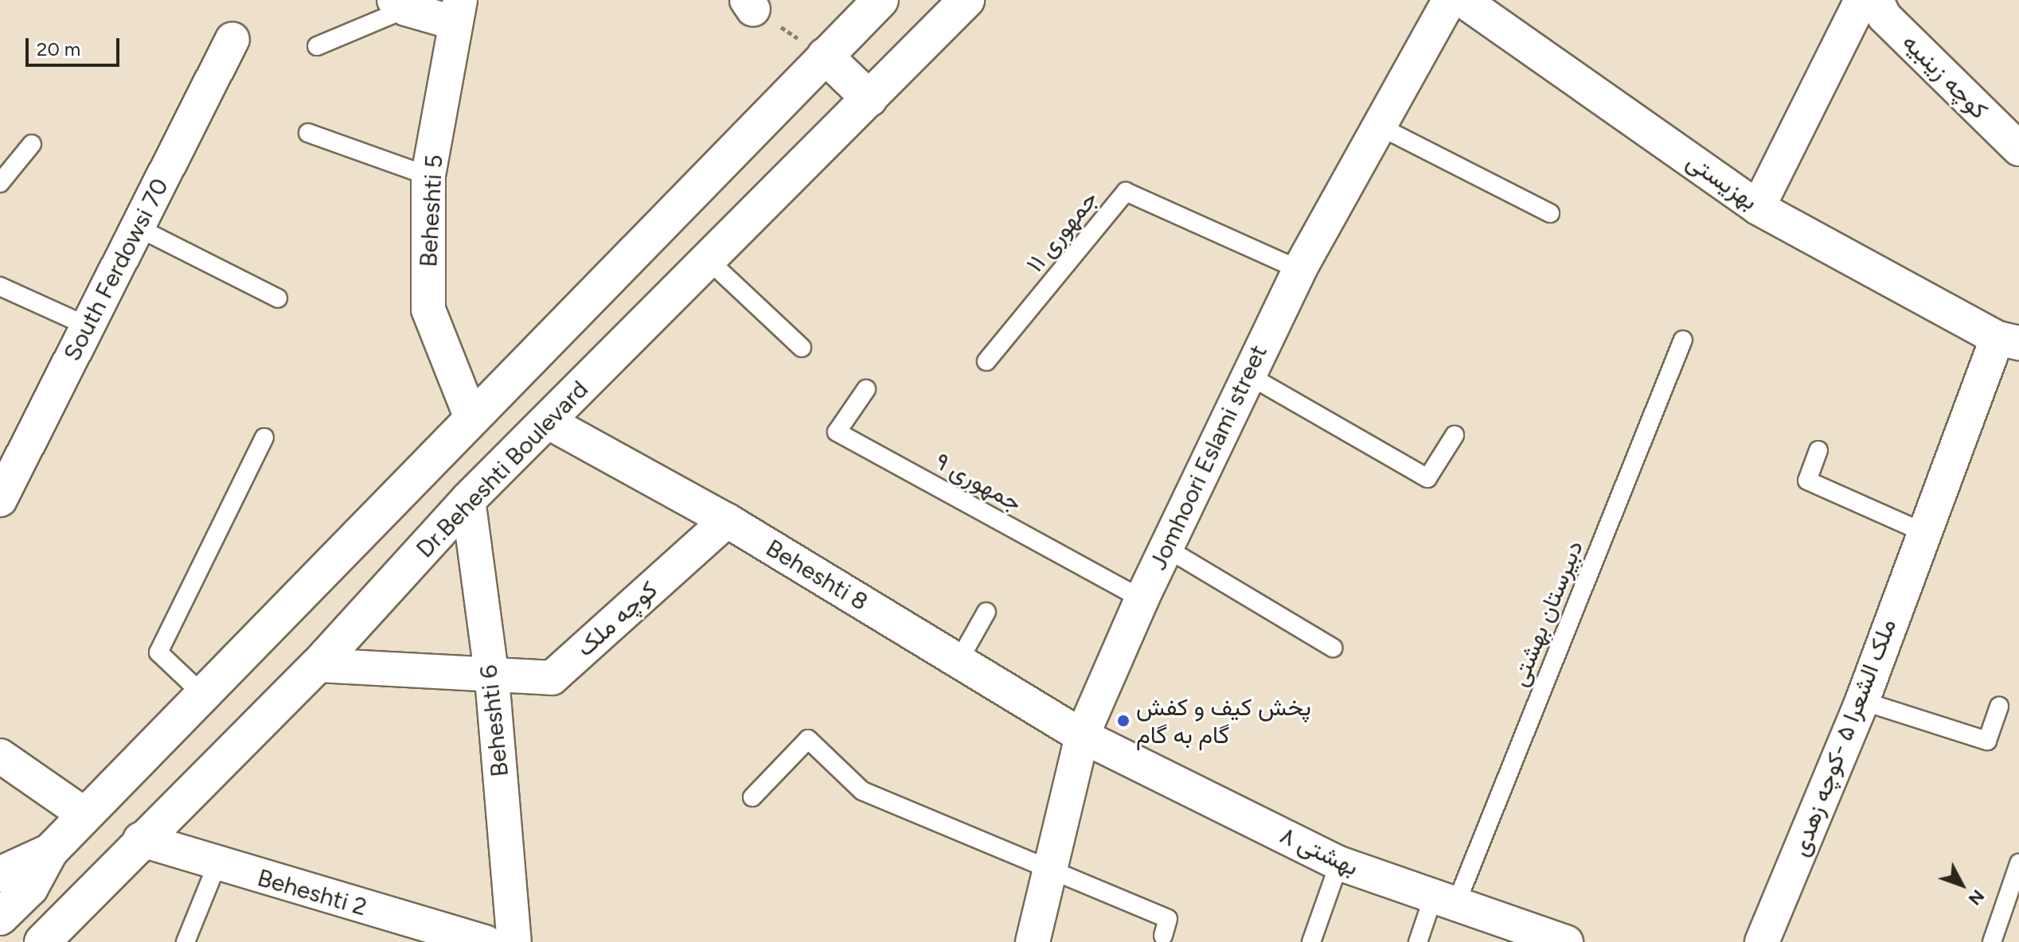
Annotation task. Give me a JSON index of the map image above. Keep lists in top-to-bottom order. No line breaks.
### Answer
{"streets":{"main road":["Dr.Beheshti Boulevard"],"street":["کوچه زینبیه","بهزیستی","Beheshti 5","South Ferdowsi 70","Jomhoori Eslami street","Beheshti 8","کوچه ملک","Beheshti 6","ملک الشعرا ۵ -کوچه زهدی","بهشتی ۸","Beheshti 2"],"lane":["جمهوری ۱۱","جمهوری ۹","دبیرستان بهشتی"]},"crossings":[["بهزیستی","ملک الشعرا ۵ -کوچه زهدی"],["جمهوری ۱۱","Jomhoori Eslami street"],["Jomhoori Eslami street","جمهوری ۹"],["Jomhoori Eslami street","Beheshti 8"],["Jomhoori Eslami street","بهشتی ۸"],["Dr.Beheshti Boulevard","Beheshti 8"],["Dr.Beheshti Boulevard","کوچه ملک"],["Dr.Beheshti Boulevard","Beheshti 6"],["Dr.Beheshti Boulevard","Beheshti 2"],["Beheshti 8","کوچه ملک"],["Beheshti 8","بهشتی ۸"],["دبیرستان بهشتی","بهشتی ۸"],["کوچه ملک","Beheshti 6"]],"places":["پخش کیف و کفش گام به گام"],"scale_bar":"20 m","north":"bottom right"}
